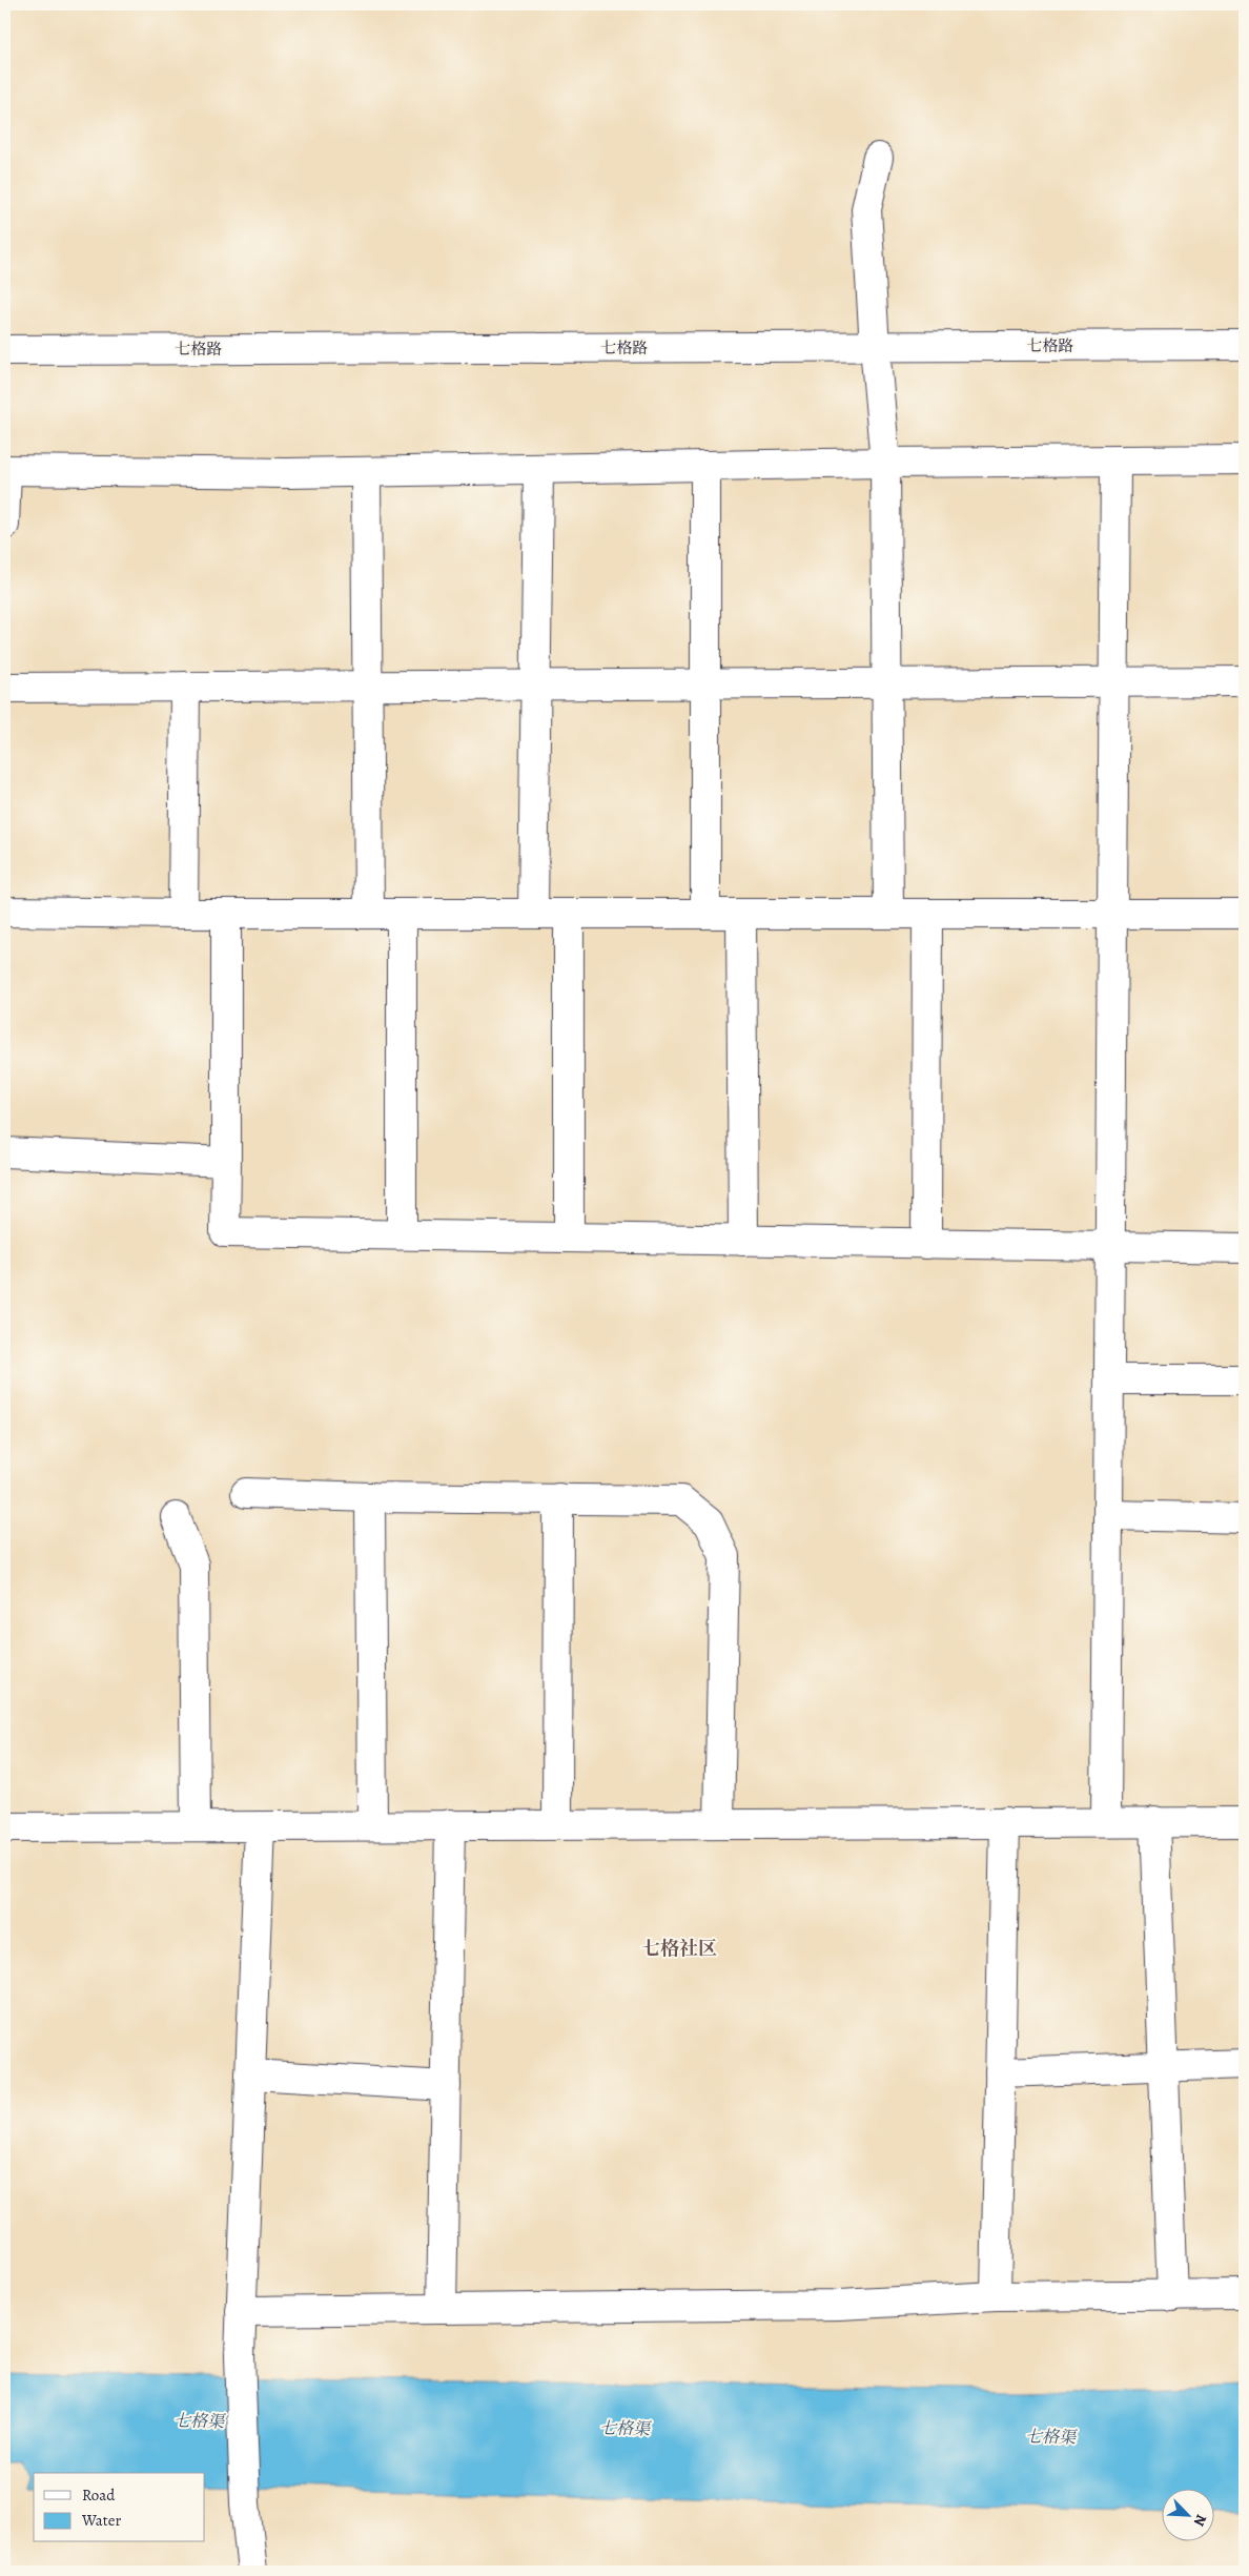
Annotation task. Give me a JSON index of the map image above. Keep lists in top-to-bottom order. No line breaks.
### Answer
{"streets":{"street":["七格路"]},"districts":["七格社区"],"water":["七格渠"],"legend":["Road","Water"],"north":"bottom right"}
